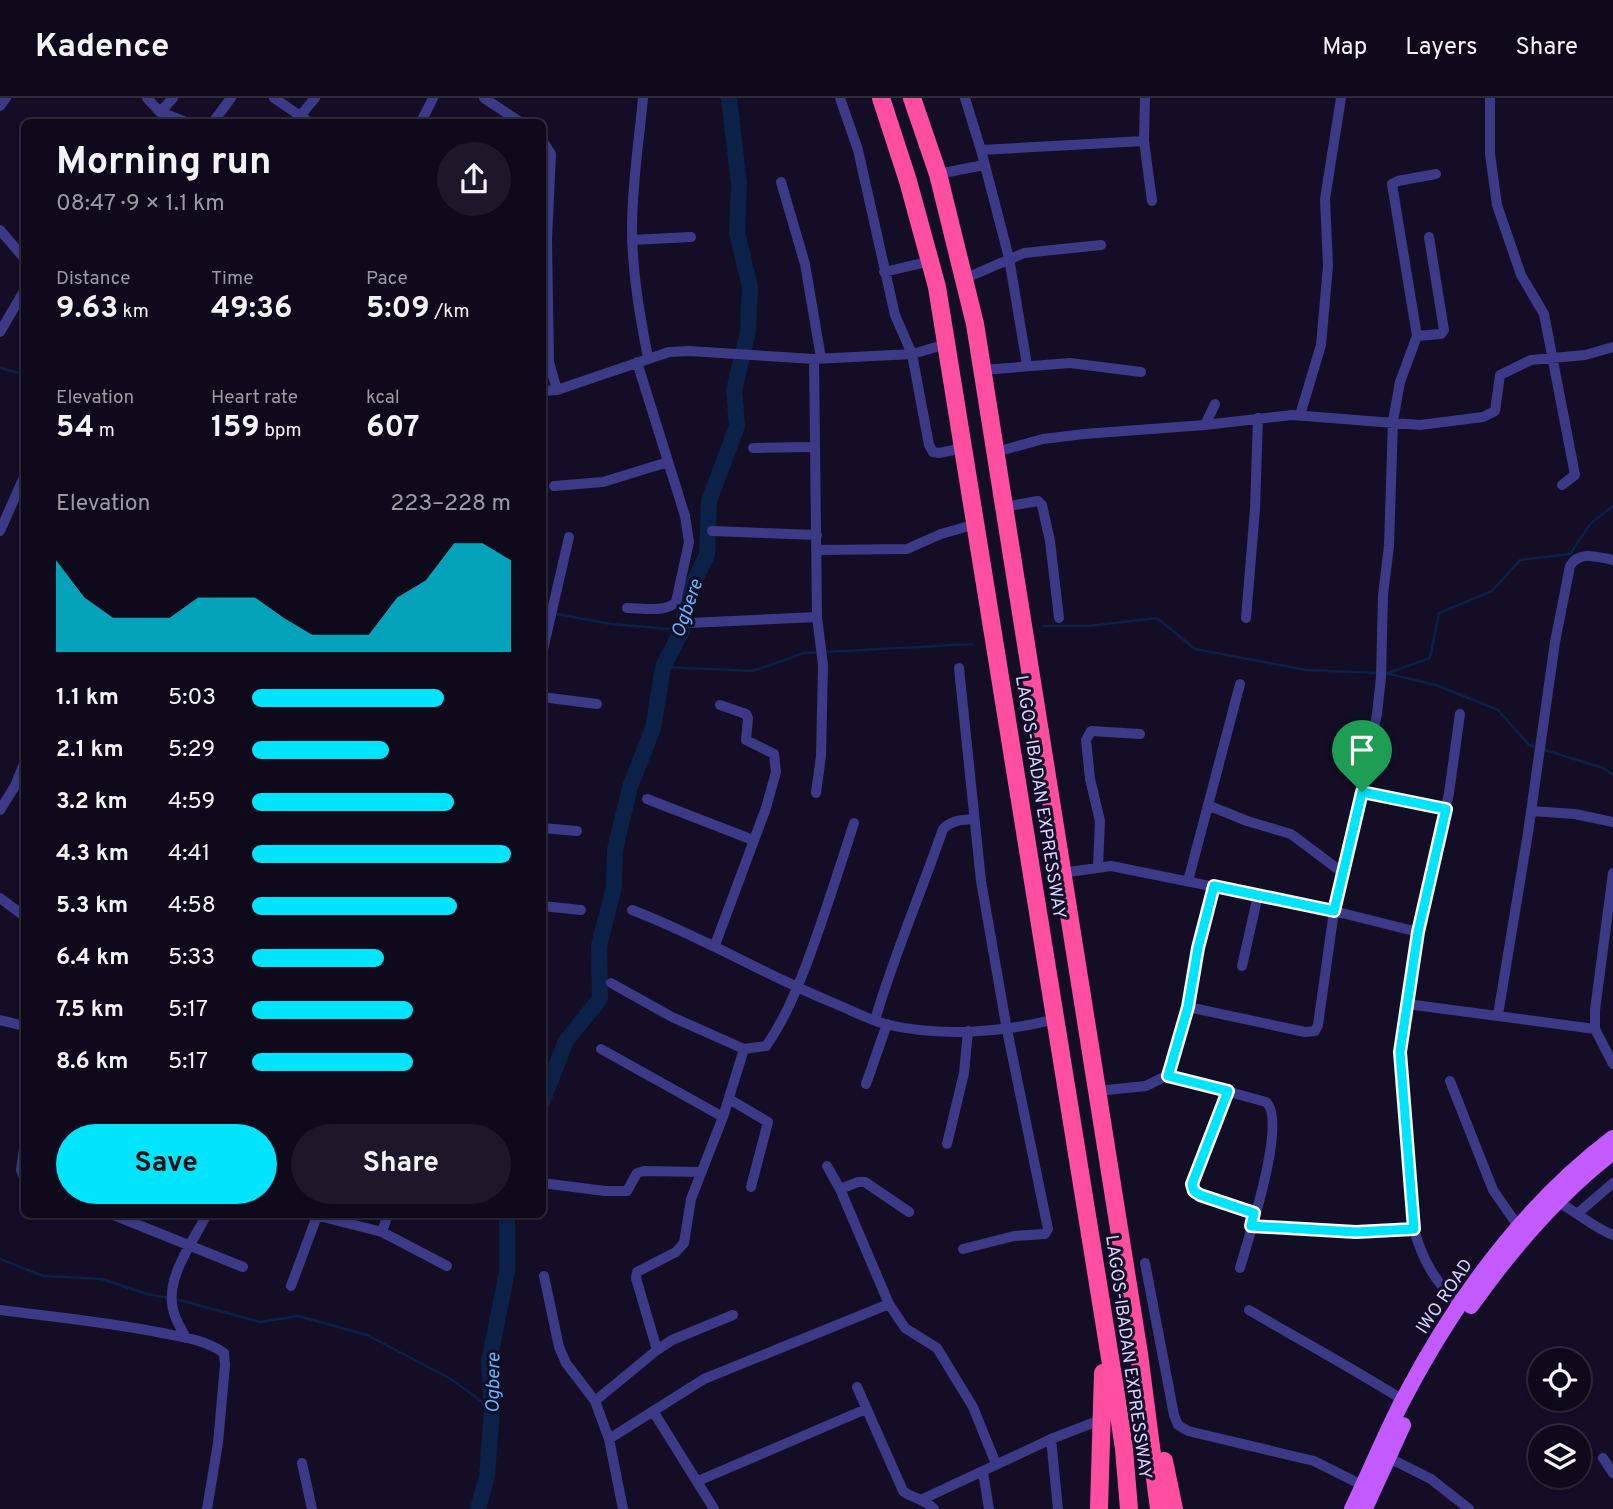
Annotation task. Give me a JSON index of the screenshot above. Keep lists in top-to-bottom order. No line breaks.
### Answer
{"streets":{"highway":["LAGOS-IBADAN EXPRESSWAY"],"main road":["IWO ROAD"]},"water":["Ogbere"],"page":{"header":"Kadence","nav":["Map","Layers","Share"],"heading":["Morning run","08:47 · 9 × 1.1 km"],"stats":[["Distance","9.63 km"],["Time","49:36"],["Pace","5:09 /km"],["Elevation","54 m"],["Heart rate","159 bpm"],["kcal","607"]],"chart":["Elevation","223–228 m"],"list":[{"name":"1.1 km","note":"5:03"},{"name":"2.1 km","note":"5:29"},{"name":"3.2 km","note":"4:59"},{"name":"4.3 km","note":"4:41"},{"name":"5.3 km","note":"4:58"},{"name":"6.4 km","note":"5:33"},{"name":"7.5 km","note":"5:17"},{"name":"8.6 km","note":"5:17"}],"buttons":["Save","Share"]}}
